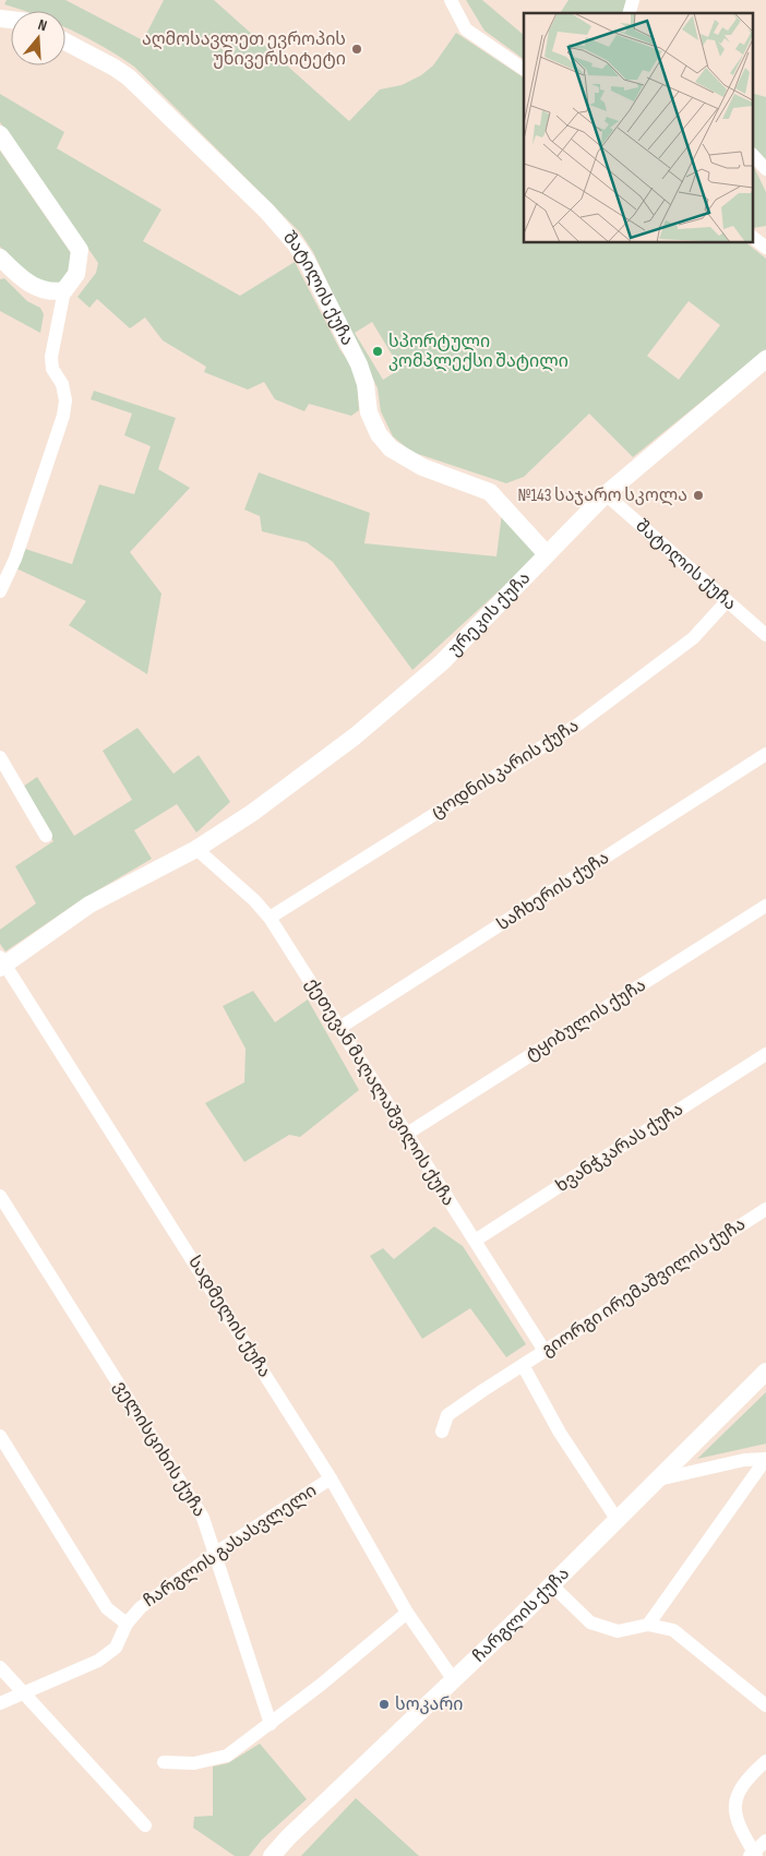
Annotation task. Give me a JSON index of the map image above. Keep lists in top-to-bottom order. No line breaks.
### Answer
{"streets":{"street":["შატილის ქუჩა","ურეკის ქუჩა","ცოდნისკარის ქუჩა","საჩხერის ქუჩა","ტყიბულის ქუჩა","ქეთევან მაღალაშვილის ქუჩა","ხვანჭკარას ქუჩა","გიორგი ირემაშვილის ქუჩა","სადმელის ქუჩა","ველისციხის ქუჩა","ჩარგლის გასასვლელი","ჩარგლის ქუჩა"]},"crossings":[["შატილის ქუჩა","ურეკის ქუჩა"],["შატილის ქუჩა","ცოდნისკარის ქუჩა"],["ურეკის ქუჩა","ქეთევან მაღალაშვილის ქუჩა"],["ურეკის ქუჩა","სადმელის ქუჩა"],["ცოდნისკარის ქუჩა","ქეთევან მაღალაშვილის ქუჩა"],["საჩხერის ქუჩა","ქეთევან მაღალაშვილის ქუჩა"],["ტყიბულის ქუჩა","ქეთევან მაღალაშვილის ქუჩა"],["ქეთევან მაღალაშვილის ქუჩა","ხვანჭკარას ქუჩა"],["ქეთევან მაღალაშვილის ქუჩა","გიორგი ირემაშვილის ქუჩა"],["სადმელის ქუჩა","ჩარგლის გასასვლელი"],["სადმელის ქუჩა","ჩარგლის ქუჩა"],["ველისციხის ქუჩა","ჩარგლის გასასვლელი"]],"places":["აღმოსავლეთ ევროპის უნივერსიტეტი","სპორტული კომპლექსი შატილი","№143 საჯარო სკოლა","სოკარი"],"north":"top"}
